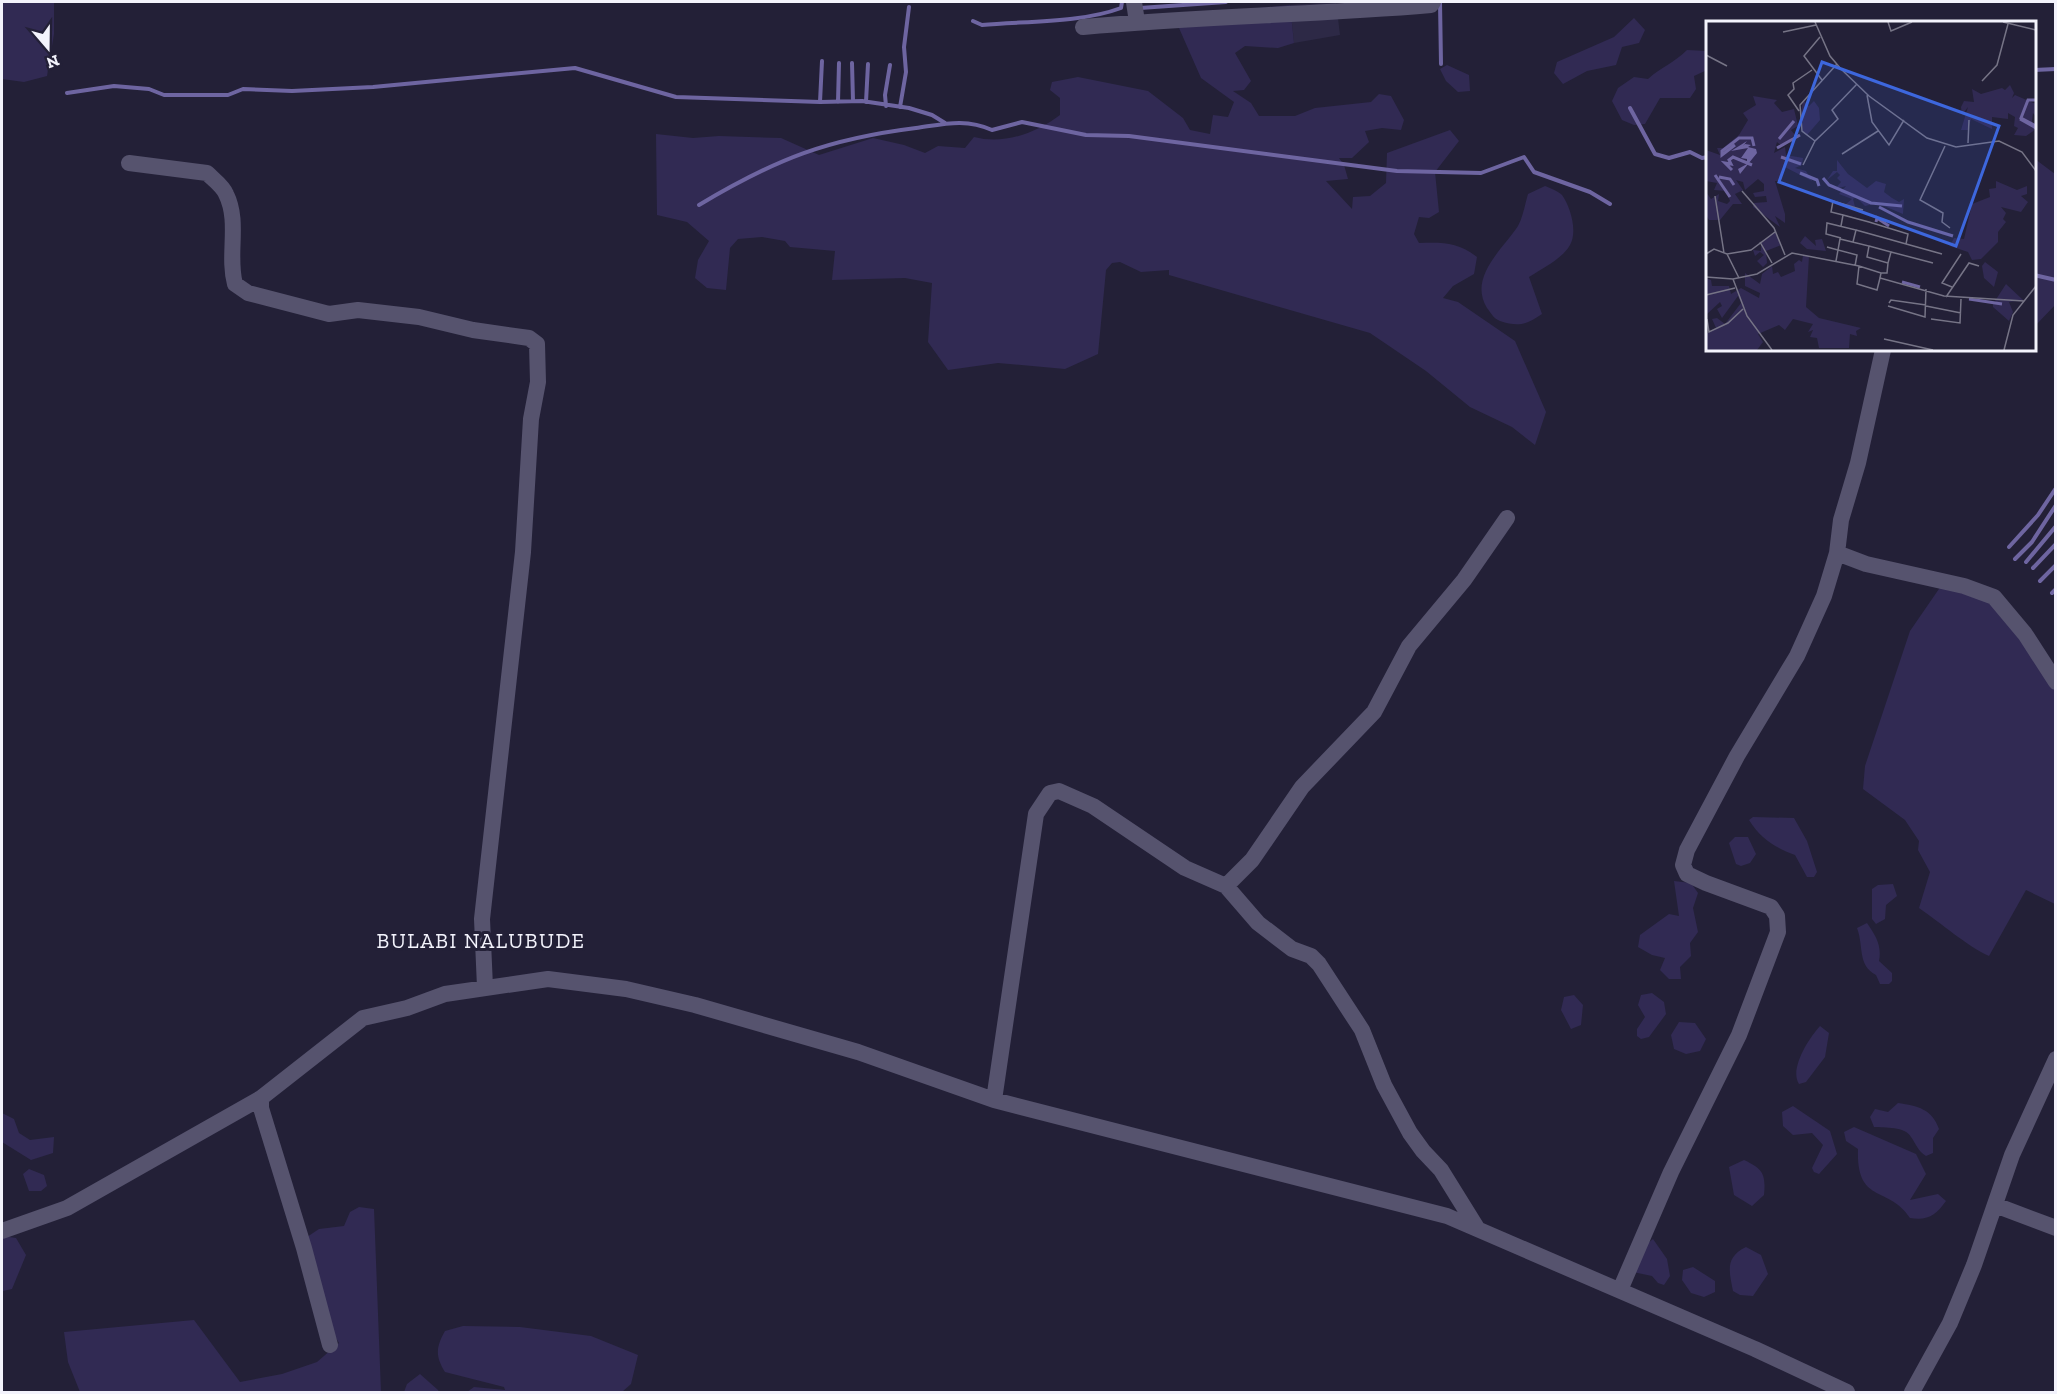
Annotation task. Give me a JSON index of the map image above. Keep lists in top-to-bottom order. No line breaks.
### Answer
{"districts":["BULABI NALUBUDE"],"north":"bottom"}
